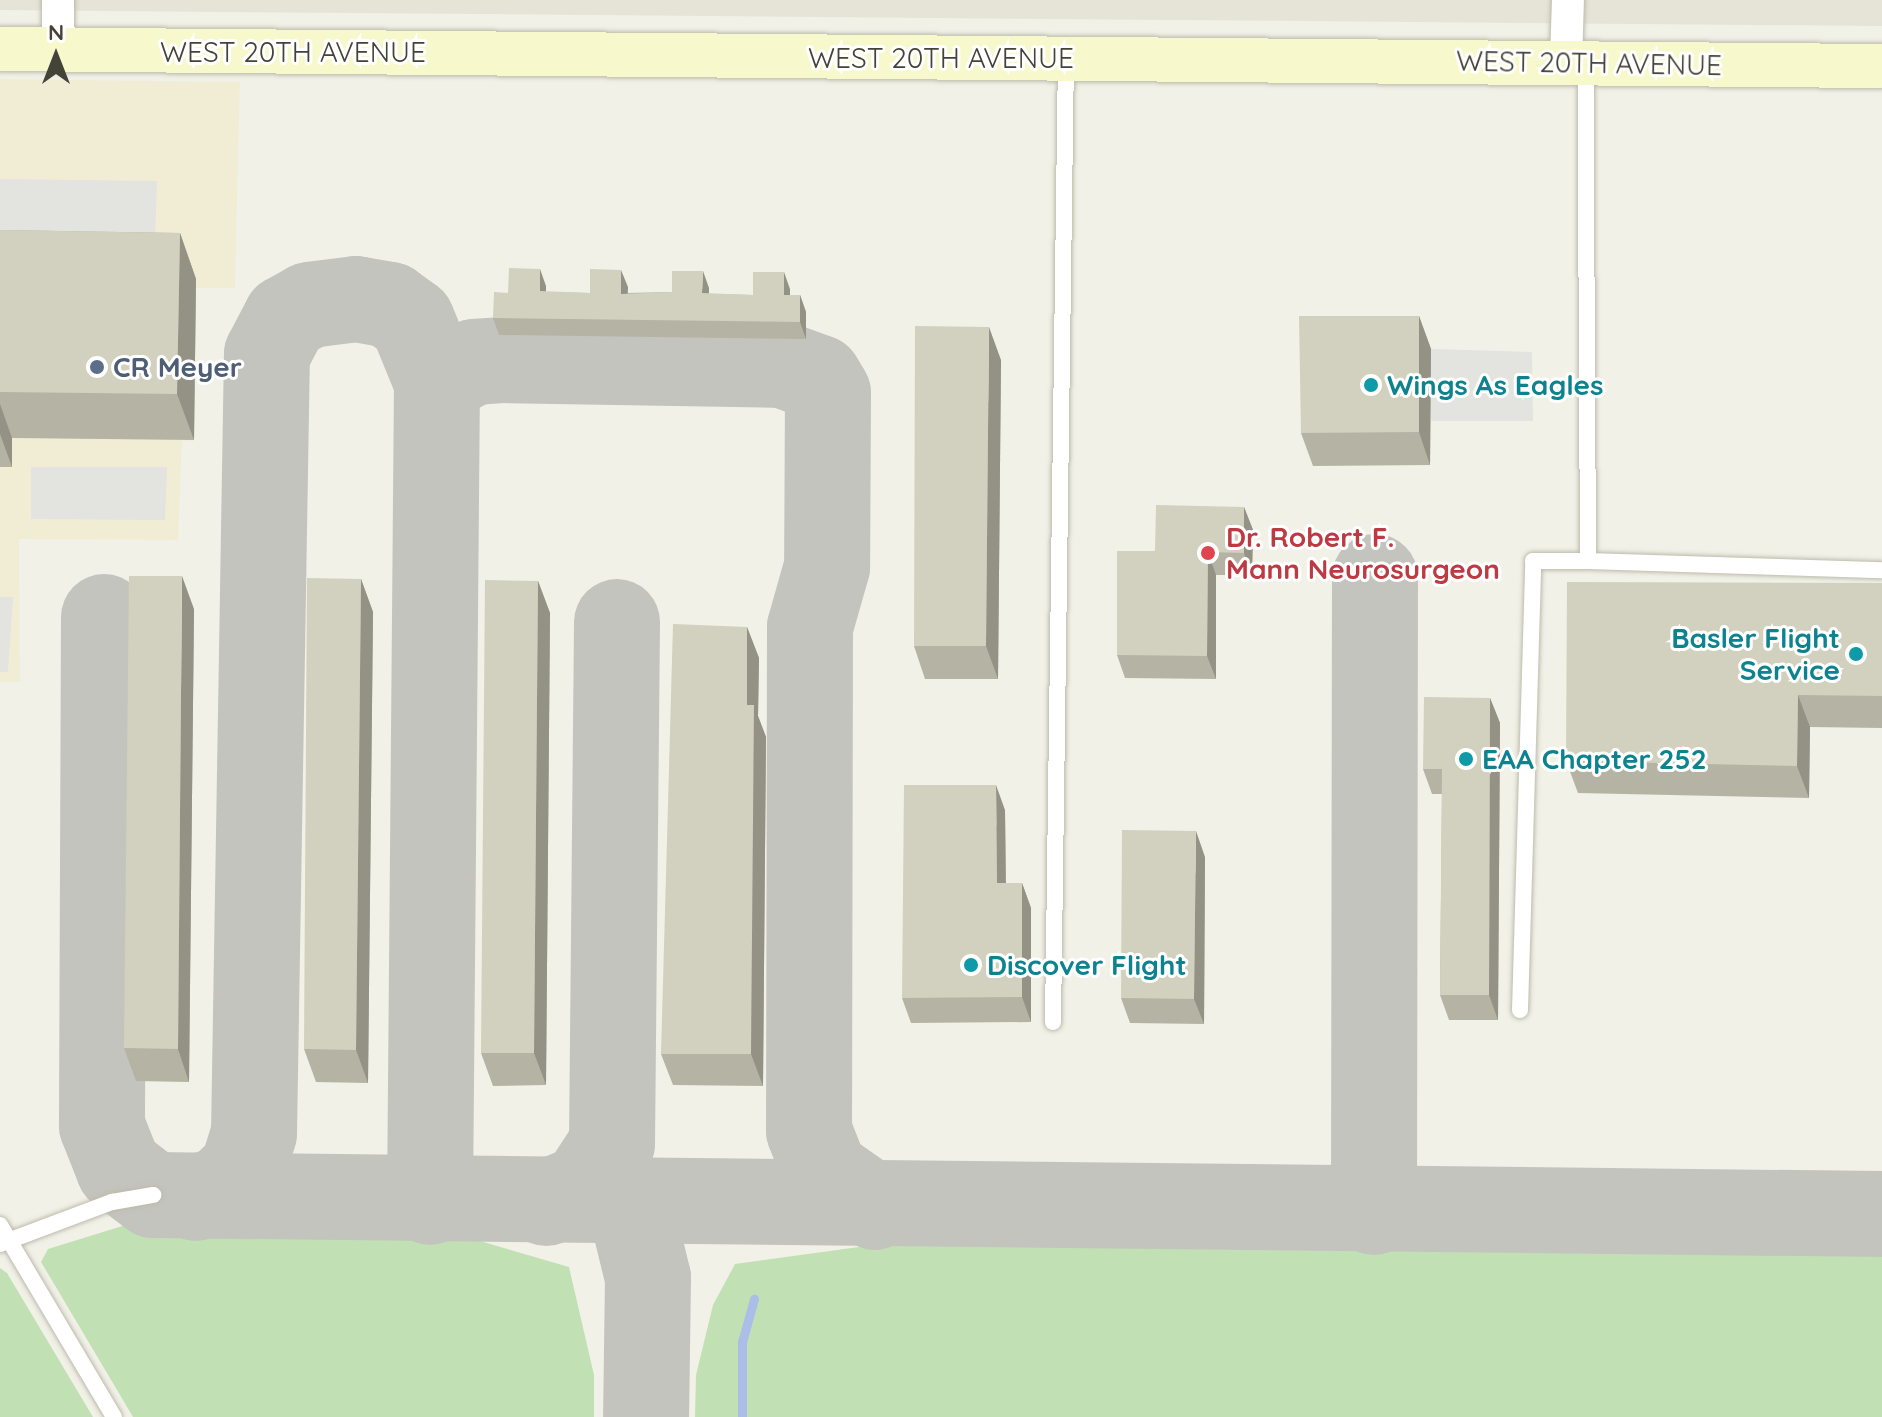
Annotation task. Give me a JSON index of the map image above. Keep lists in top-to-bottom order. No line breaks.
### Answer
{"streets":{"main road":["WEST 20TH AVENUE"]},"places":["CR Meyer","Wings As Eagles","Dr. Robert F. Mann Neurosurgeon","Basler Flight Service","EAA Chapter 252","Discover Flight"],"north":"top"}
